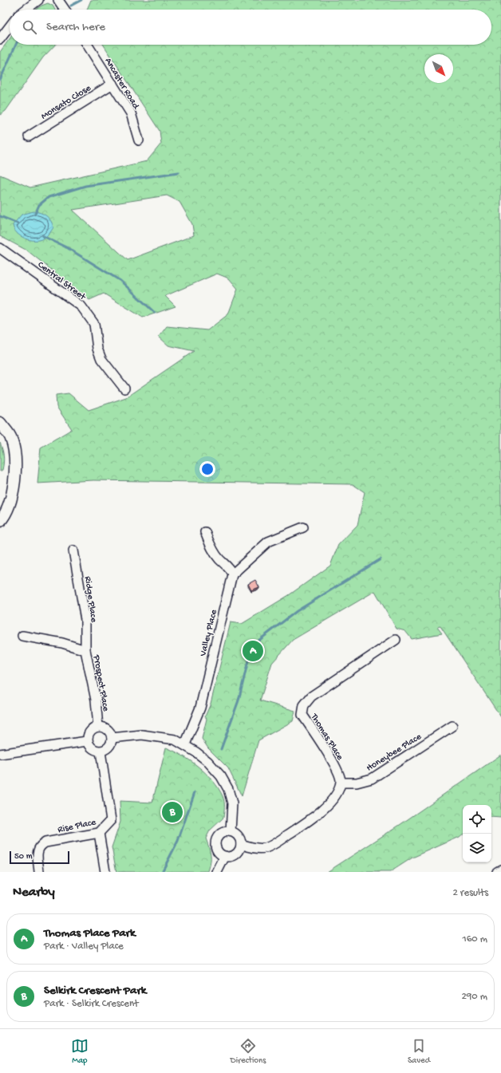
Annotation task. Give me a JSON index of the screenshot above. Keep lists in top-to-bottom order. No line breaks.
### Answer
{"streets":{"street":["Ancaster Road","Monsato Close","Central Street","Ridge Place","Valley Place","Prospect Place","Thomas Place","Honeybee Place","Rise Place"]},"crossings":[["Ancaster Road","Monsato Close"],["Ridge Place","Prospect Place"],["Prospect Place","Rise Place"],["Thomas Place","Honeybee Place"]],"scale_bar":"50 m","north":"bottom right","page":{"search":"Search here","pins":["A","B"],"scale":"50 m","heading":["Nearby","2 results"],"list":[{"mark":"A","name":"Thomas Place Park","note":"Park · Valley Place","value":"160 m"},{"mark":"B","name":"Selkirk Crescent Park","note":"Park · Selkirk Crescent","value":"290 m"}],"nav":["Map","Directions","Saved"]}}
